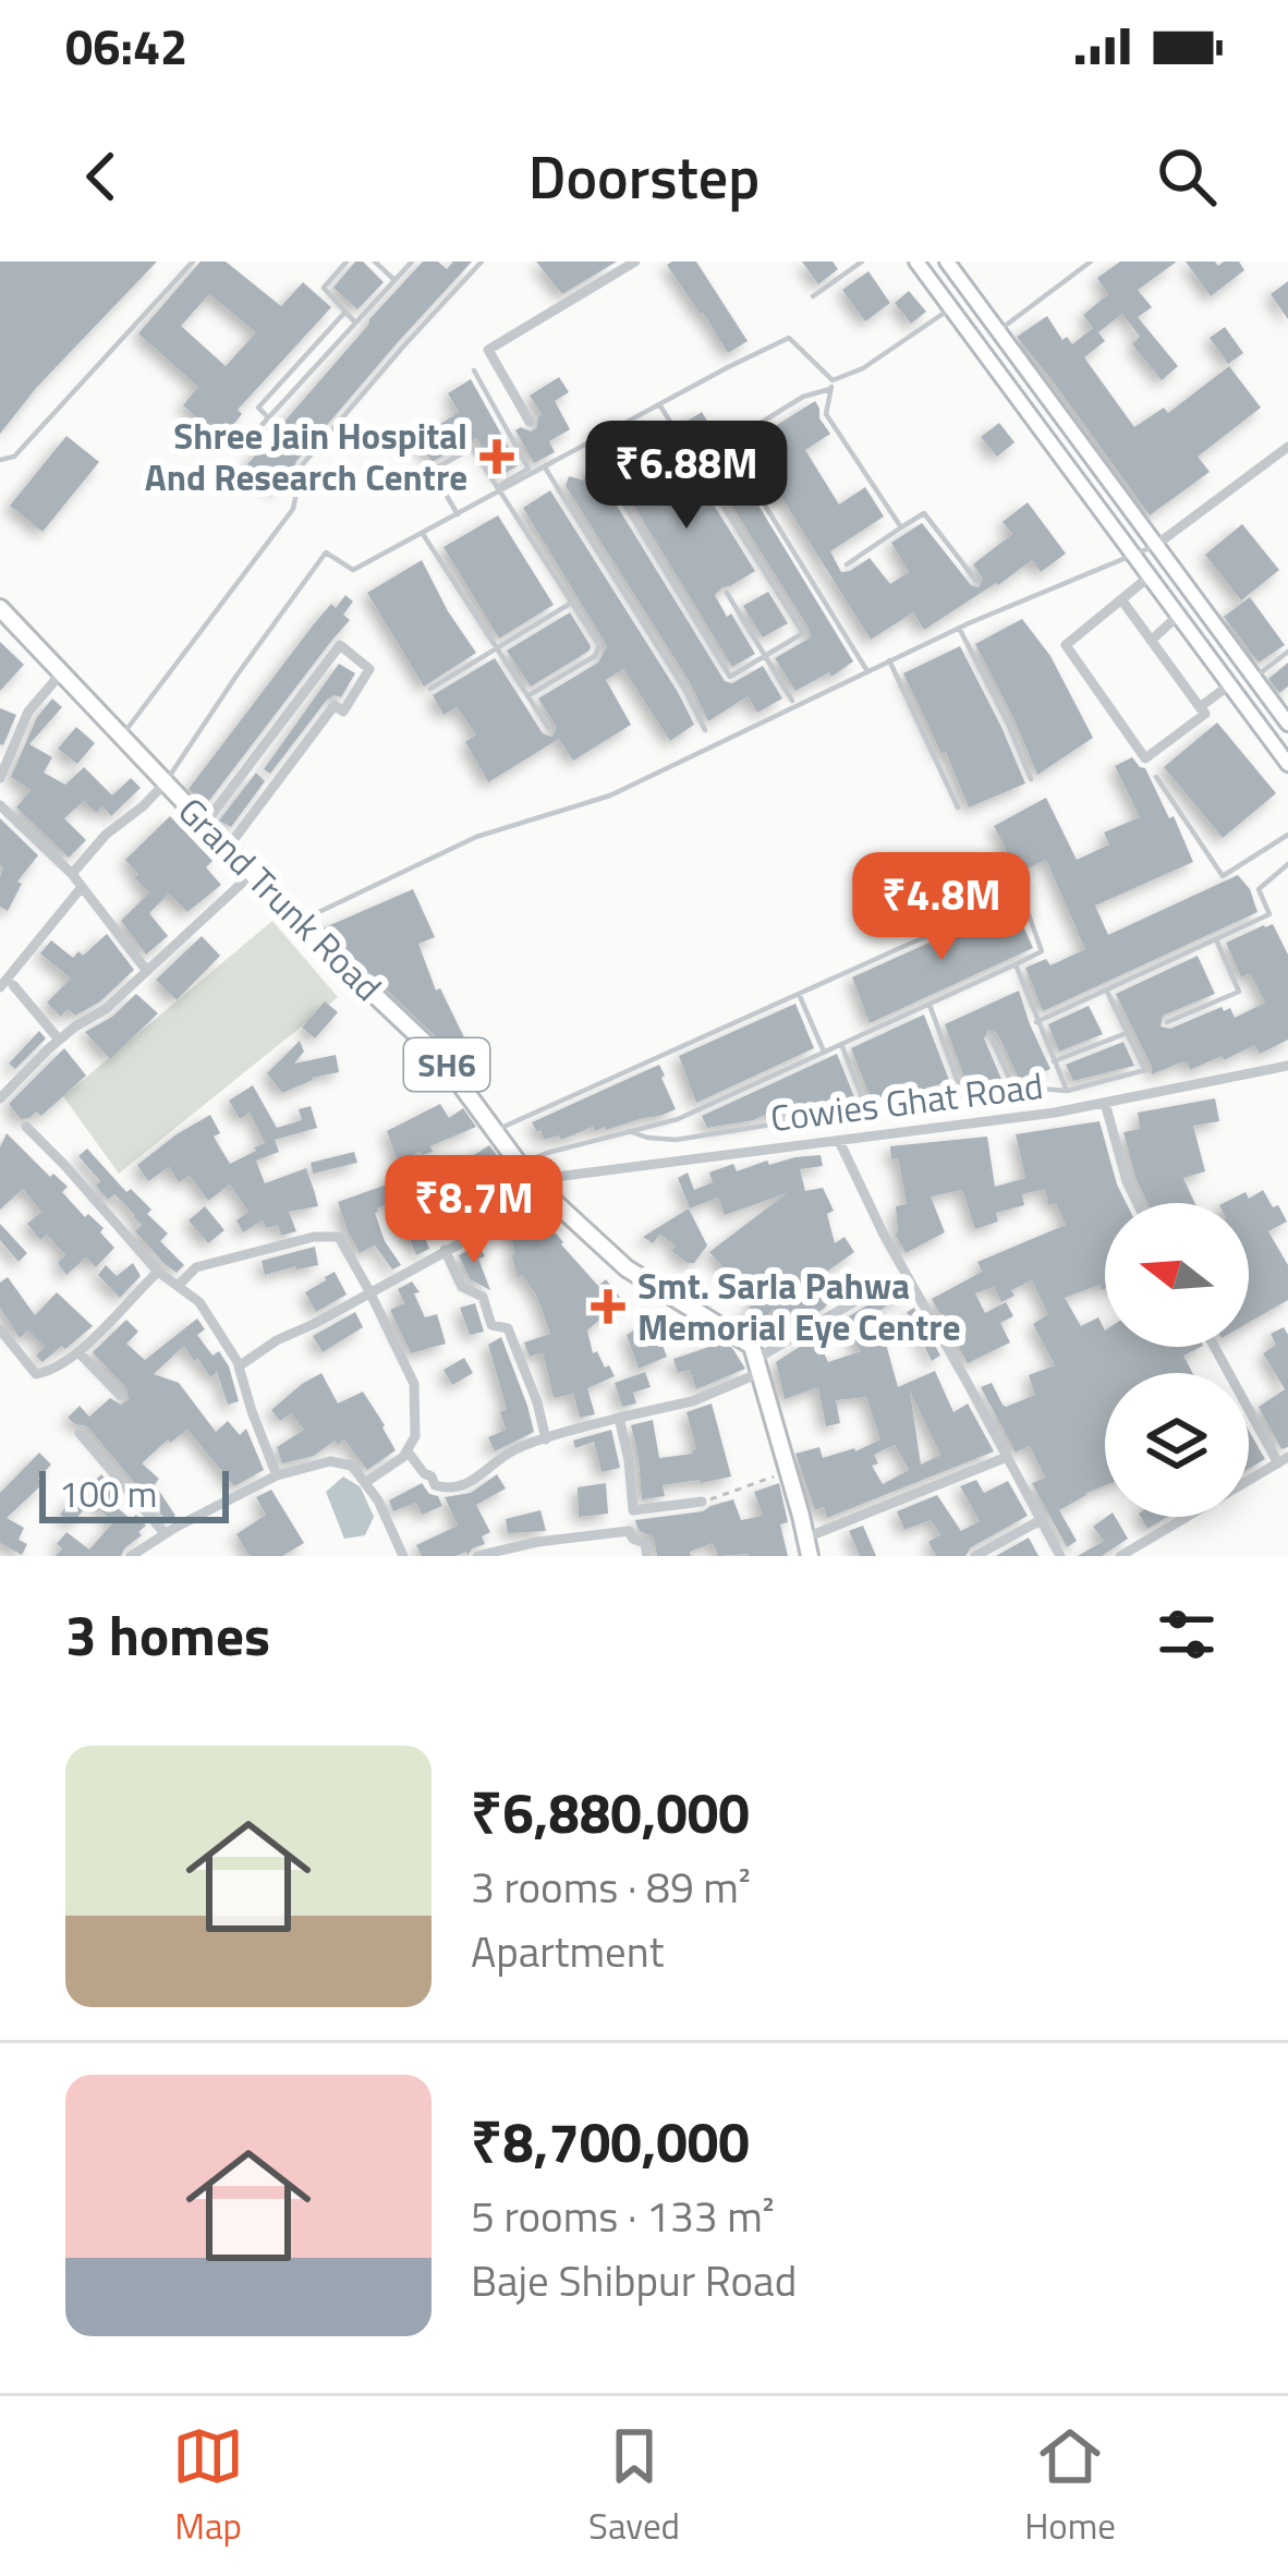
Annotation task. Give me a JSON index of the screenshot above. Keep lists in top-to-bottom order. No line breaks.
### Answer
{"streets":{"main road":["Grand Trunk Road","SH6"],"street":["Cowies Ghat Road"]},"crossings":[["Grand Trunk Road","Cowies Ghat Road"]],"places":{"health":["Shree Jain Hospital And Research Centre","Smt. Sarla Pahwa Memorial Eye Centre"]},"scale_bar":"100 m","north":"left","page":{"status":"06:42","header":"Doorstep","price":["₹6.88M","₹4.8M","₹8.7M"],"scale":"100 m","heading":"3 homes","list":[{"name":"₹6,880,000","note":"3 rooms · 89 m² · Apartment"},{"name":"₹8,700,000","note":"5 rooms · 133 m² · Baje Shibpur Road"}],"tabs":["Map","Saved","Home"]}}
